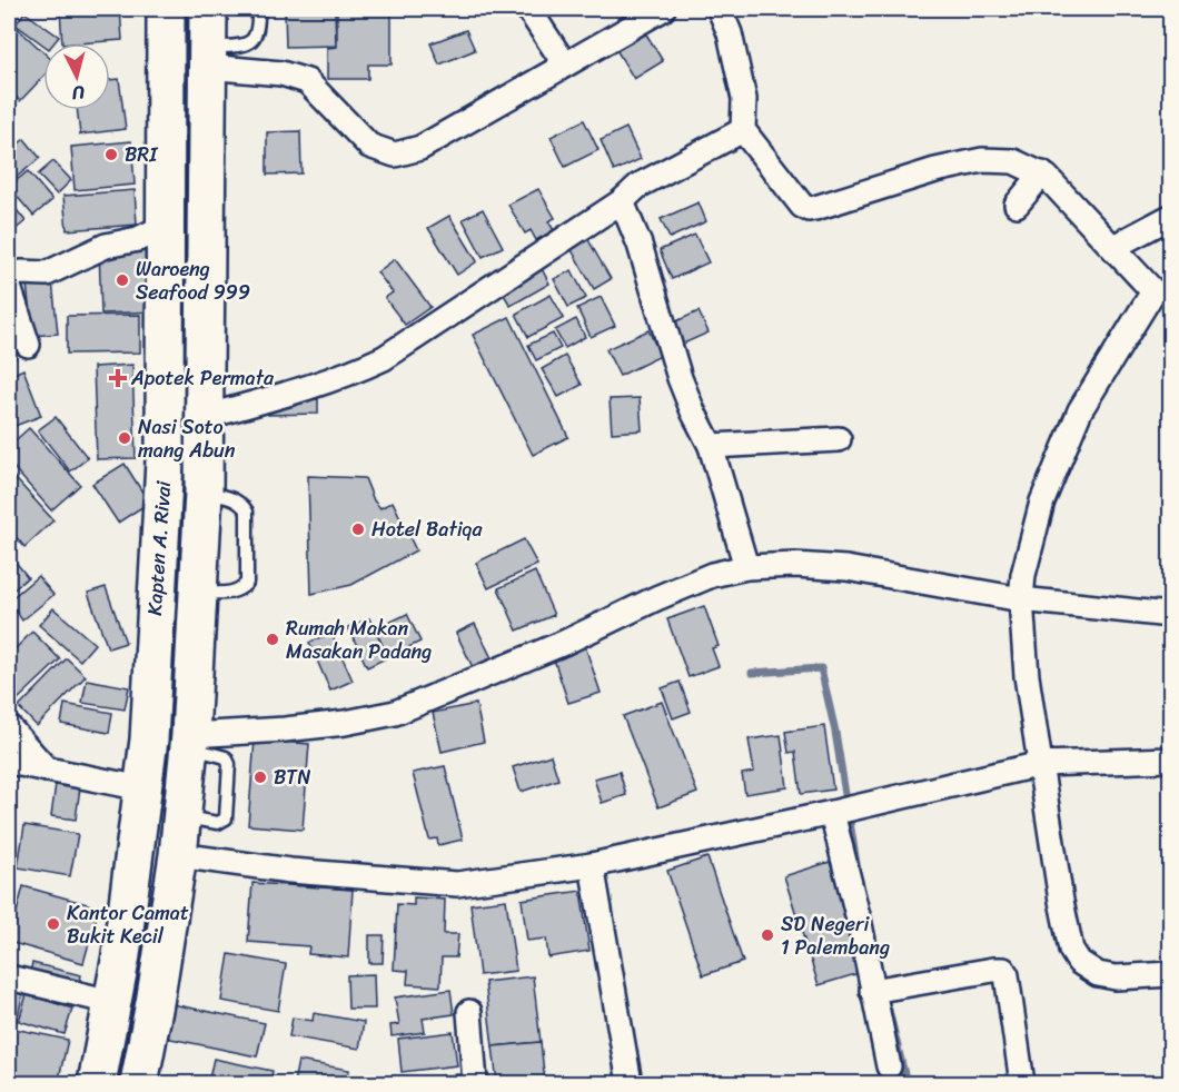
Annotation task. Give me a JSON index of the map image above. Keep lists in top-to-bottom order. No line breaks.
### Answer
{"streets":{"main road":["Kapten A. Rivai"]},"places":{"other":["BRI","Waroeng Seafood 999","Nasi Soto mang Abun","Hotel Batiqa","Rumah Makan Masakan Padang","BTN","Kantor Camat Bukit Kecil","SD Negeri 1 Palembang"],"health":["Apotek Permata"]},"north":"bottom"}
